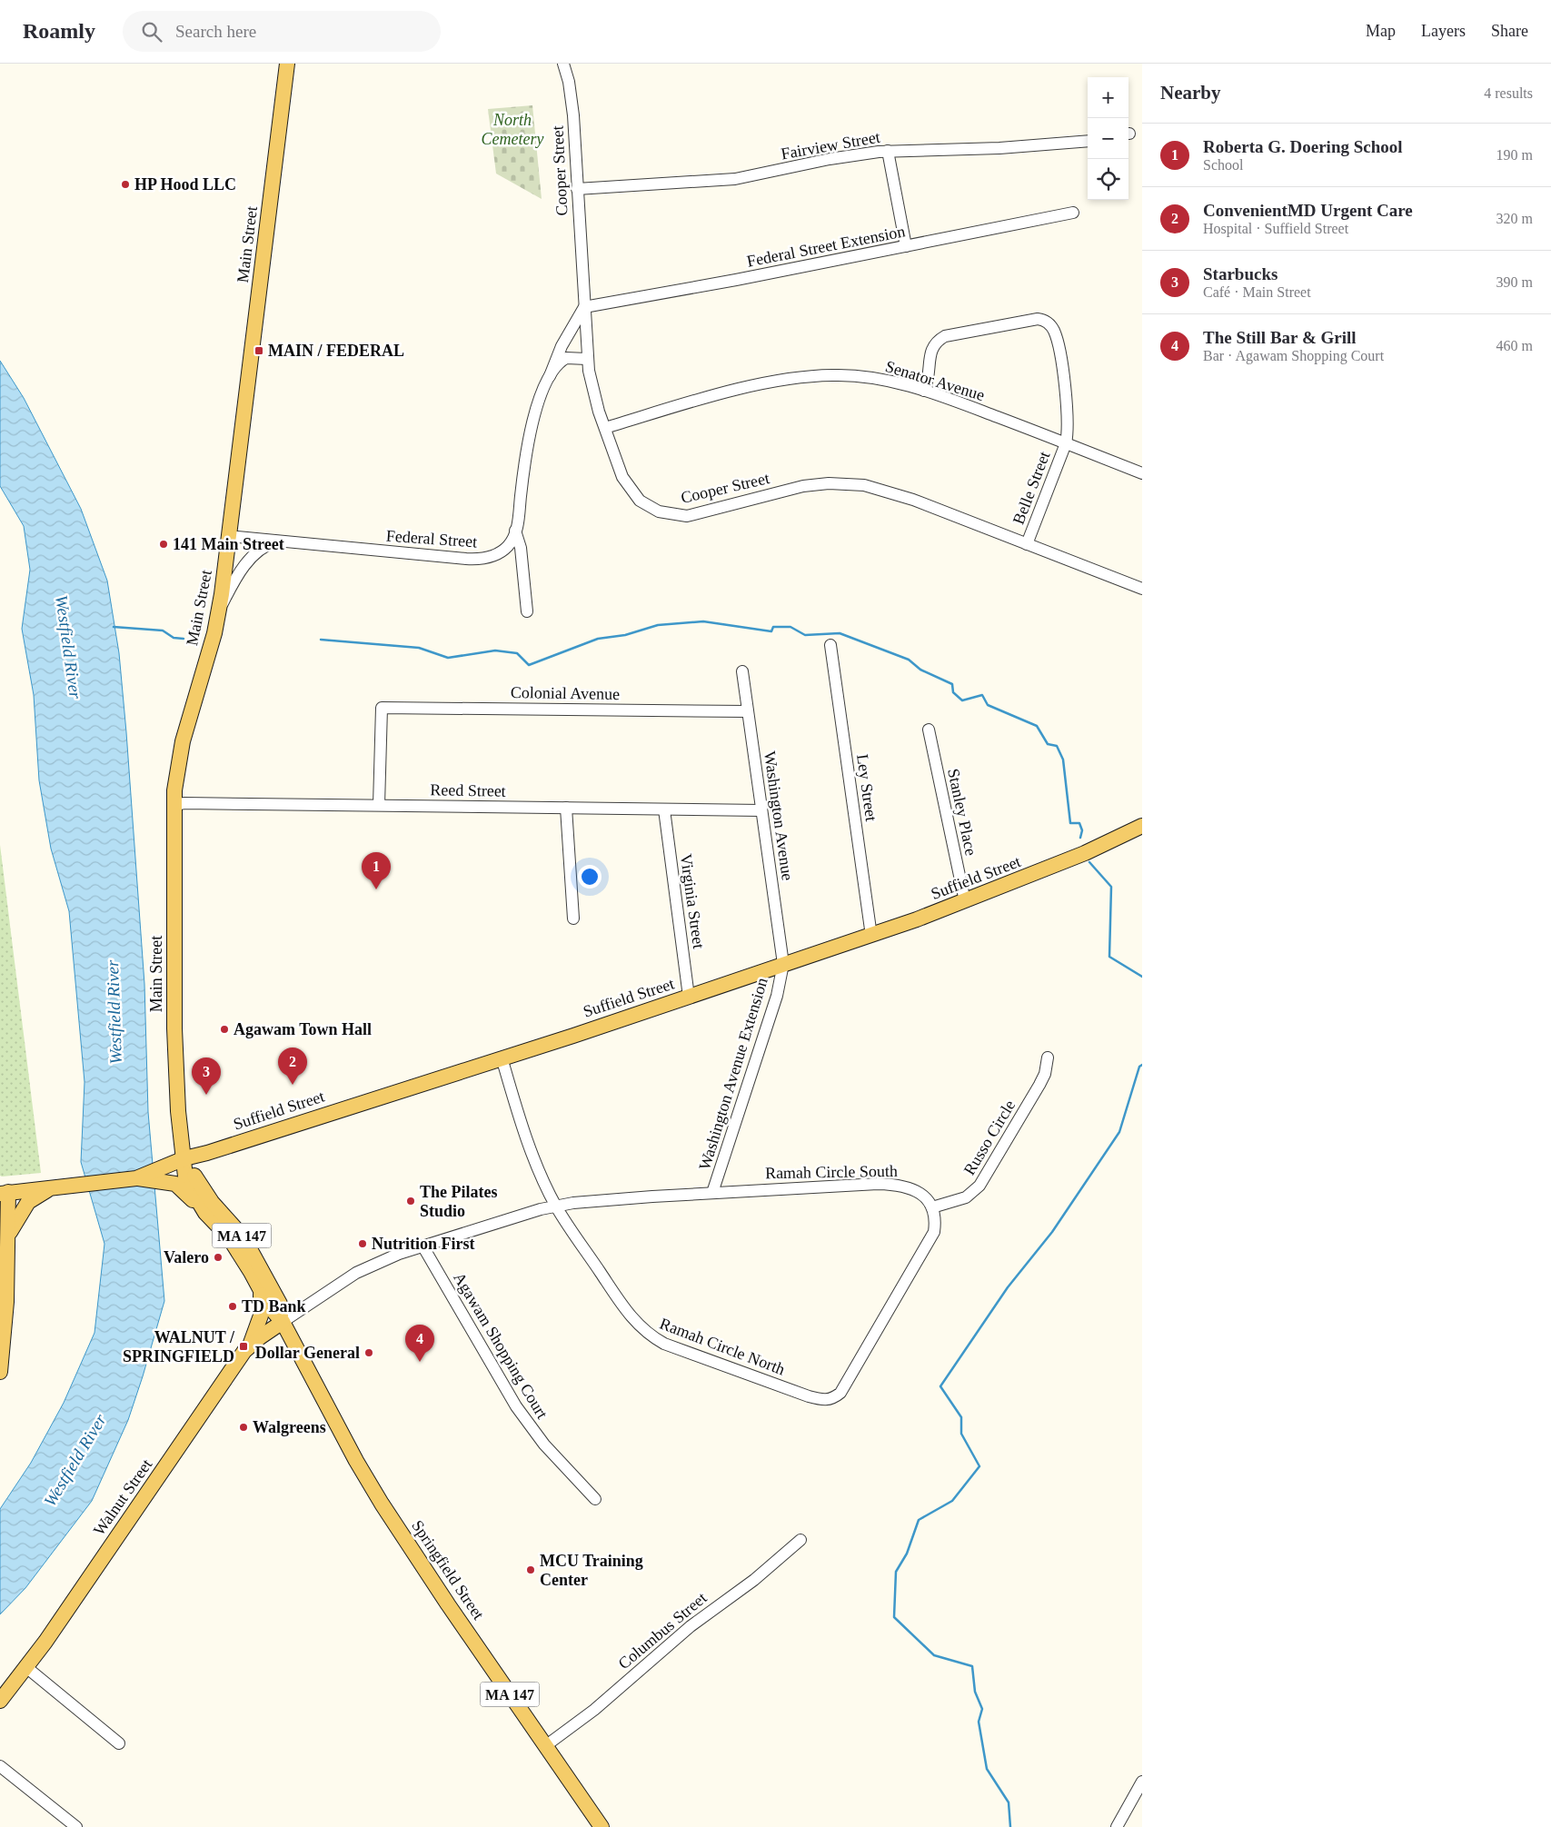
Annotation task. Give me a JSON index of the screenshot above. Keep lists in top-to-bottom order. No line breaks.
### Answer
{"streets":{"main road":["Main Street","Suffield Street","MA 147","Walnut Street","Springfield Street"],"street":["Fairview Street","Cooper Street","Federal Street Extension","Senator Avenue","Belle Street","Federal Street","Colonial Avenue","Ley Street","Reed Street","Stanley Place","Washington Avenue","Virginia Street","Washington Avenue Extension","Russo Circle","Ramah Circle South","Agawam Shopping Court","Ramah Circle North","Columbus Street"]},"crossings":[["Fairview Street","Cooper Street"],["Cooper Street","Federal Street Extension"],["Cooper Street","Senator Avenue"],["Cooper Street","Belle Street"],["Cooper Street","Federal Street"],["Main Street","Federal Street"],["Main Street","Reed Street"],["Main Street","Suffield Street"],["Main Street","Springfield Street"],["Federal Street Extension","Federal Street"],["Senator Avenue","Belle Street"],["Colonial Avenue","Reed Street"],["Colonial Avenue","Washington Avenue"],["Ley Street","Suffield Street"],["Reed Street","Washington Avenue"],["Reed Street","Virginia Street"],["Stanley Place","Suffield Street"],["Washington Avenue","Suffield Street"],["Washington Avenue","Washington Avenue Extension"],["Suffield Street","Virginia Street"],["Suffield Street","Washington Avenue Extension"],["Suffield Street","MA 147"],["Suffield Street","Ramah Circle North"],["Suffield Street","Springfield Street"],["Washington Avenue Extension","Ramah Circle South"],["Russo Circle","Ramah Circle South"],["Russo Circle","Ramah Circle North"],["Ramah Circle South","Agawam Shopping Court"],["Ramah Circle South","Ramah Circle North"],["Ramah Circle South","Walnut Street"],["Ramah Circle South","Springfield Street"],["MA 147","Springfield Street"],["Walnut Street","Springfield Street"],["Springfield Street","Columbus Street"]],"water":["Westfield River"],"parks":["North Cemetery"],"places":{"other":["HP Hood LLC","141 Main Street","Agawam Town Hall","The Pilates Studio","Nutrition First","Valero","TD Bank","Dollar General","Walgreens","MCU Training Center"],"transit":["MAIN / FEDERAL","WALNUT / SPRINGFIELD"]},"page":{"header":"Roamly","search":"Search here","nav":["Map","Layers","Share"],"heading":["Nearby","4 results"],"map_buttons":["+","−"],"list":[{"mark":"1","name":"Roberta G. Doering School","note":"School","value":"190 m"},{"mark":"2","name":"ConvenientMD Urgent Care","note":"Hospital · Suffield Street","value":"320 m"},{"mark":"3","name":"Starbucks","note":"Café · Main Street","value":"390 m"},{"mark":"4","name":"The Still Bar & Grill","note":"Bar · Agawam Shopping Court","value":"460 m"}],"pins":["1","2","3","4"]}}
